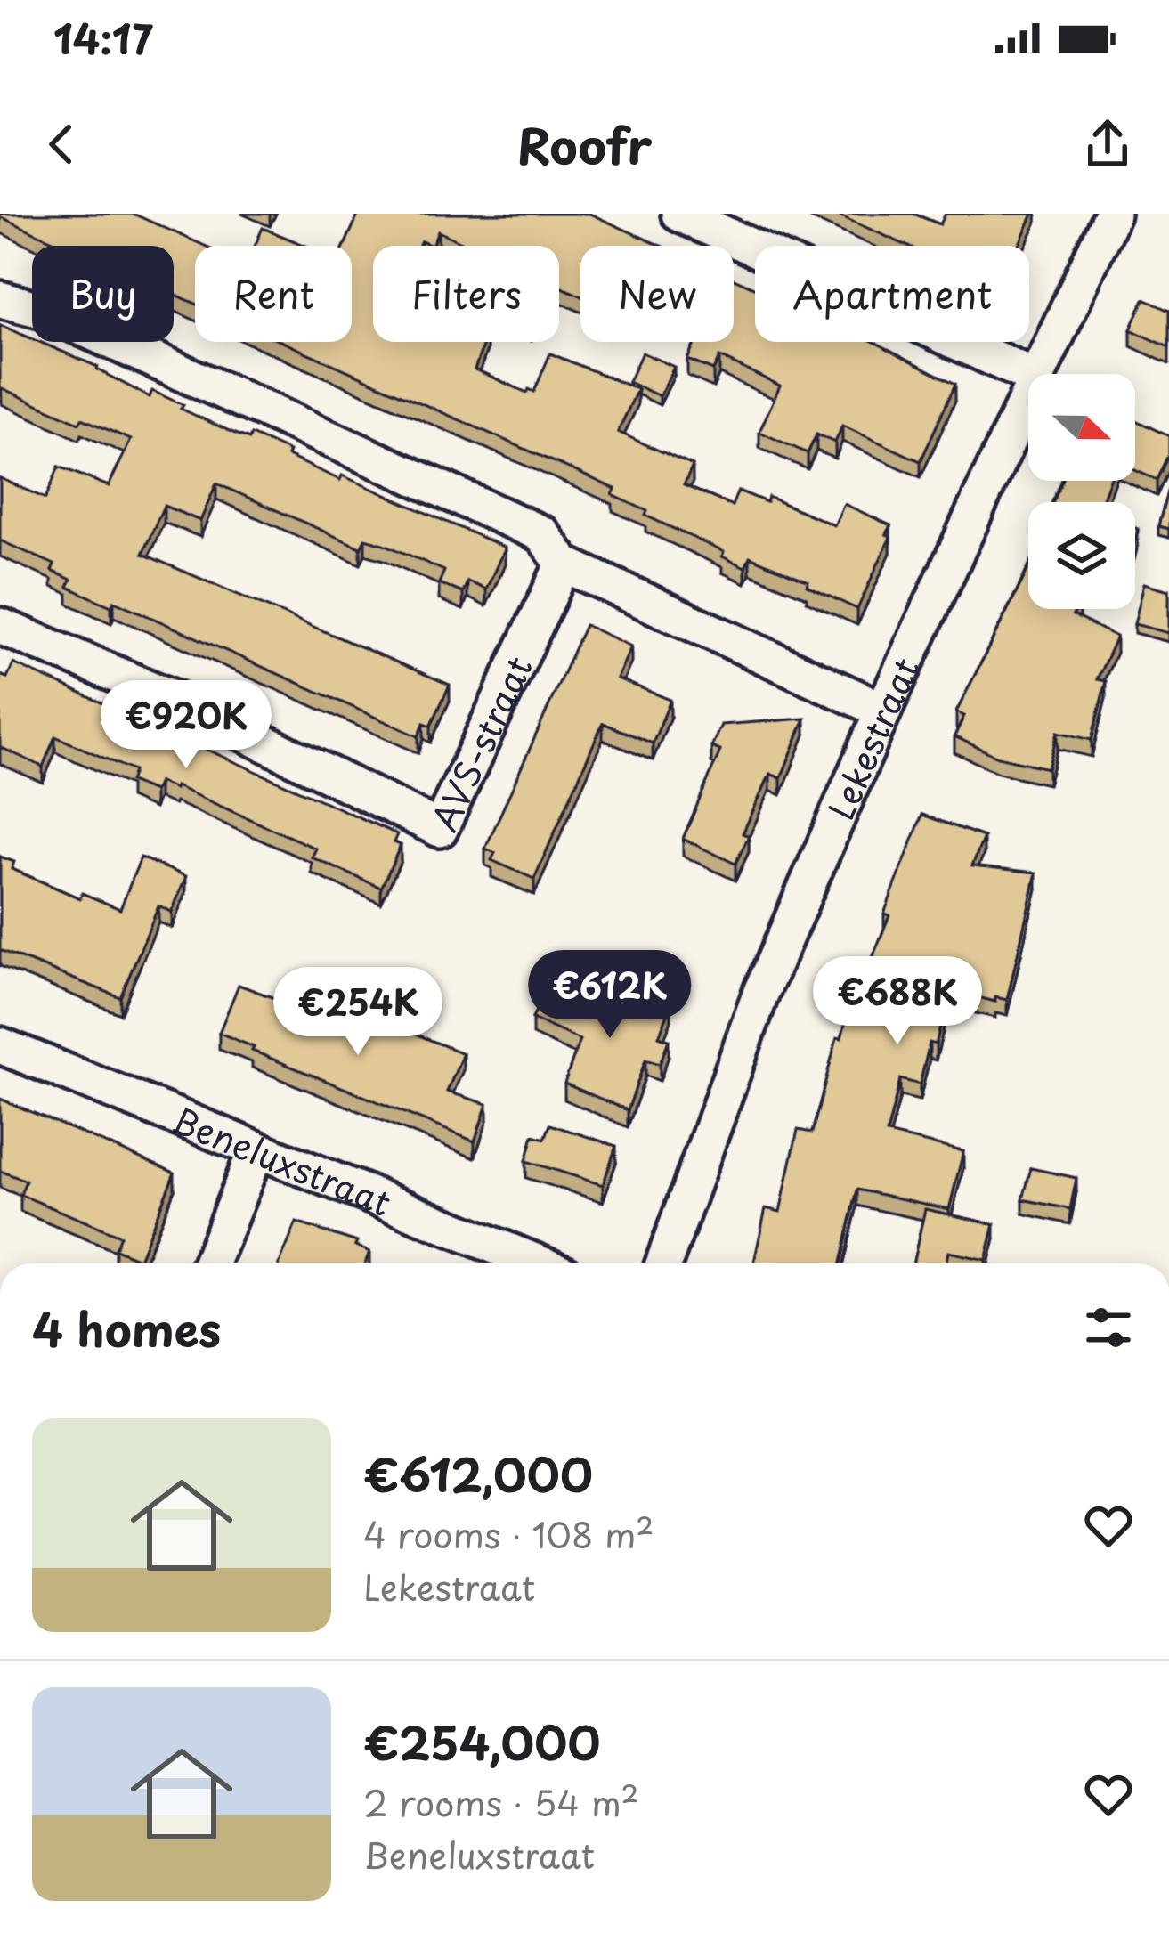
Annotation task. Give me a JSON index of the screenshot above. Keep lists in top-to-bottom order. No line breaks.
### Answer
{"streets":{"street":["AVS-straat","Lekestraat","Beneluxstraat"]},"north":"right","page":{"status":"14:17","header":"Roofr","chip":["Buy","Rent","Filters","New","Apartment"],"price":["€920K","€612K","€688K","€254K"],"heading":"4 homes","list":[{"name":"€612,000","note":"4 rooms · 108 m² · Lekestraat"},{"name":"€254,000","note":"2 rooms · 54 m² · Beneluxstraat"}]}}
